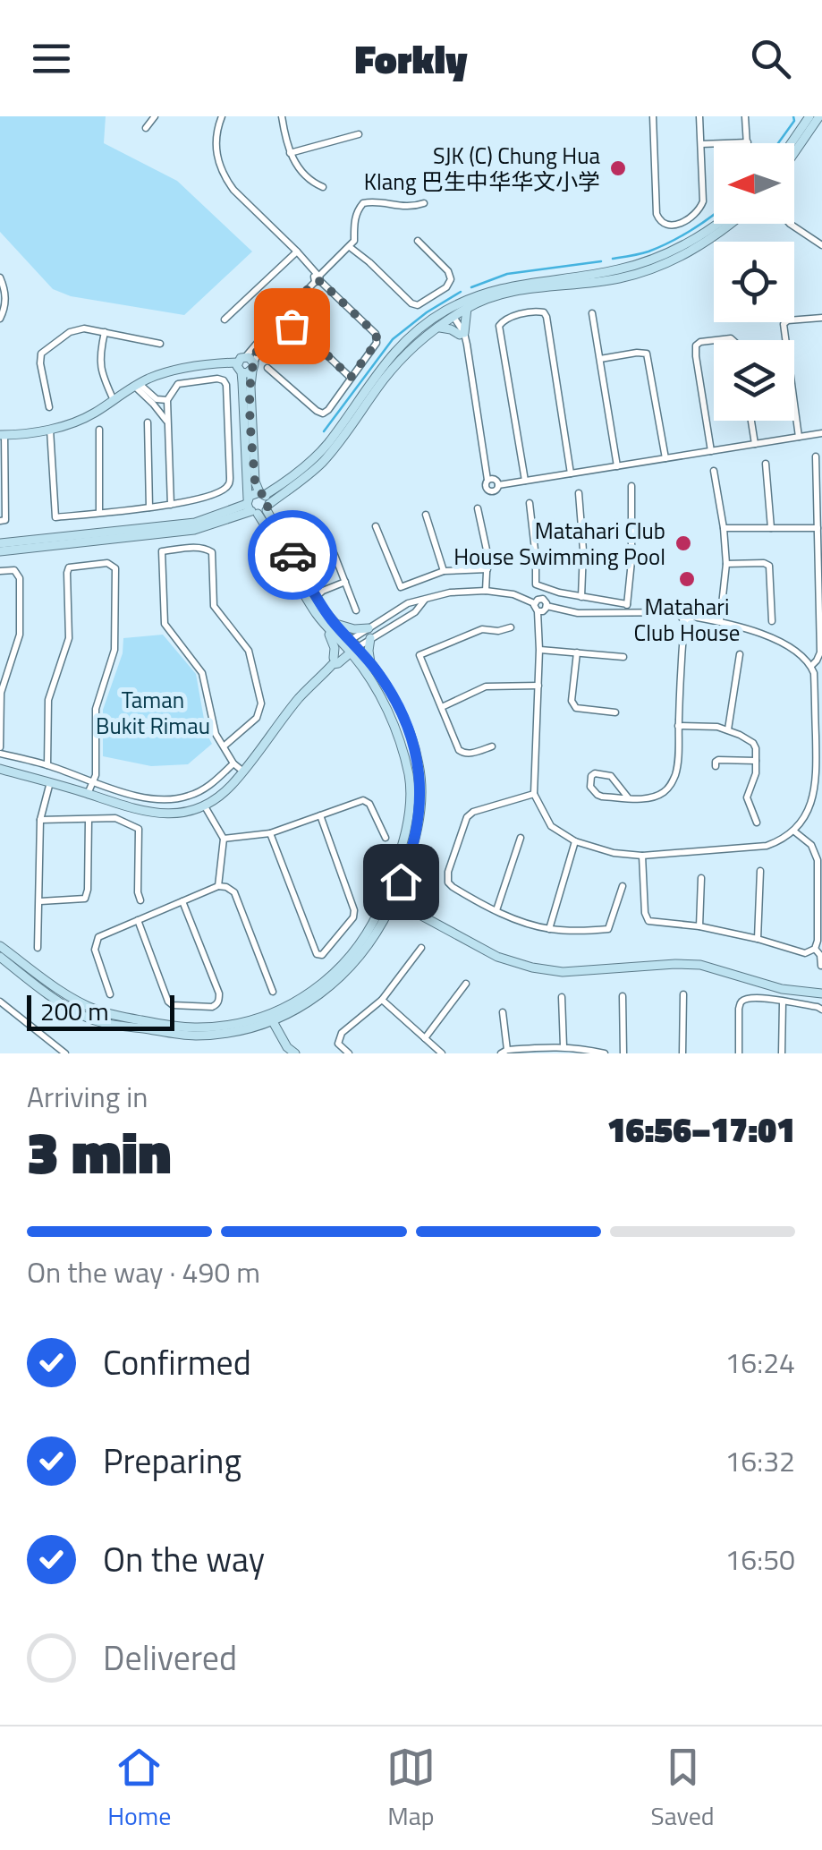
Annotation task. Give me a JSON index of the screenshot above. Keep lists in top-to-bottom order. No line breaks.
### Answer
{"parks":["Taman Bukit Rimau"],"places":["SJK (C) Chung Hua Klang 巴生中华华文小学","Matahari Club House Swimming Pool","Matahari Club House"],"scale_bar":"200 m","north":"left","page":{"header":"Forkly","scale":"200 m","heading":["3 min","Arriving in","16:56–17:01"],"bar":"On the way · 490 m","list":[["Confirmed","16:24"],["Preparing","16:32"],["On the way","16:50"],"Delivered"],"tabs":["Home","Map","Saved"]}}
